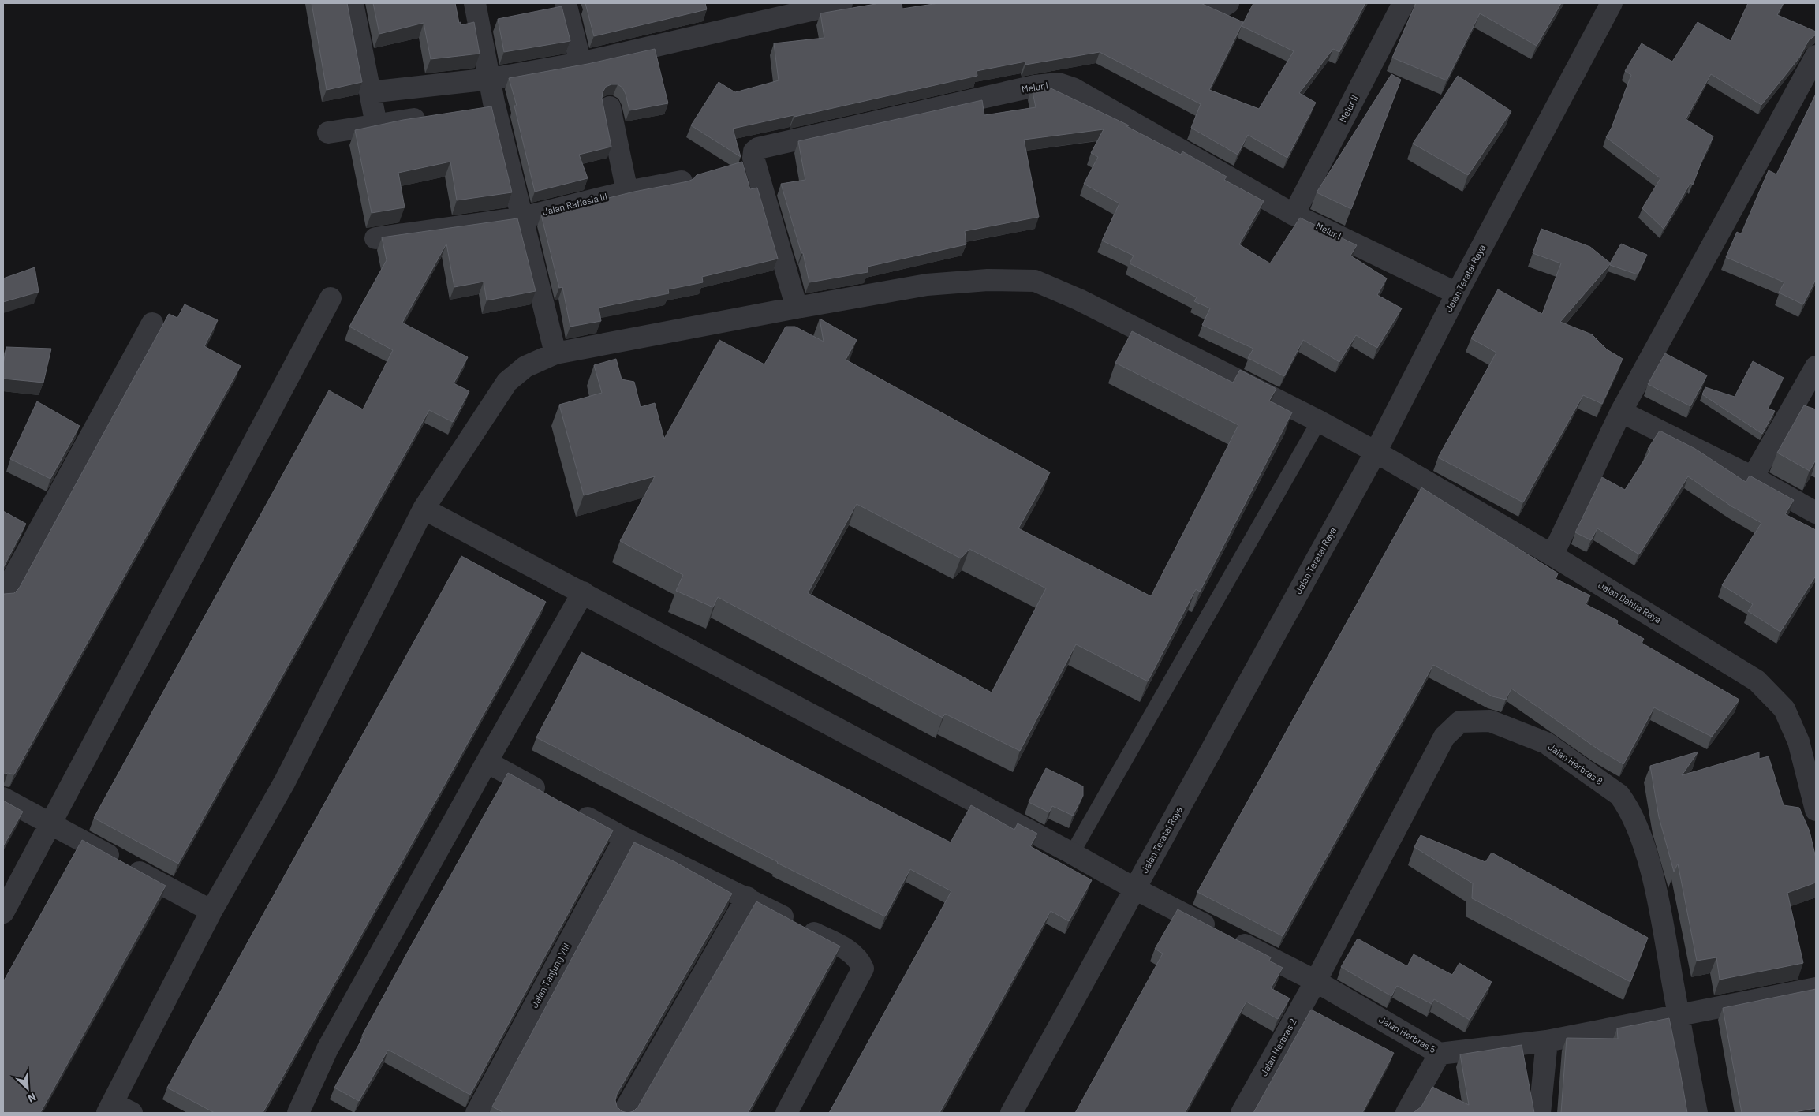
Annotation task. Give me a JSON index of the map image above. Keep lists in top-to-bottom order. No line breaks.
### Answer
{"streets":{"street":["Melur I","Melur II","Jalan Raflesia III","Jalan Teratai Raya","Jalan Dahlia Raya","Jalan Herbras 8","Jalan Tanjung VIII","Jalan Herbras 5","Jalan Herbras 2"]},"crossings":[["Melur I","Melur II"],["Melur I","Jalan Teratai Raya"],["Melur I","Jalan Dahlia Raya"],["Jalan Teratai Raya","Jalan Dahlia Raya"],["Jalan Teratai Raya","Jalan Herbras 5"],["Jalan Dahlia Raya","Jalan Herbras 5"],["Jalan Herbras 8","Jalan Herbras 5"],["Jalan Herbras 8","Jalan Herbras 2"],["Jalan Herbras 5","Jalan Herbras 2"]],"north":"bottom right"}
